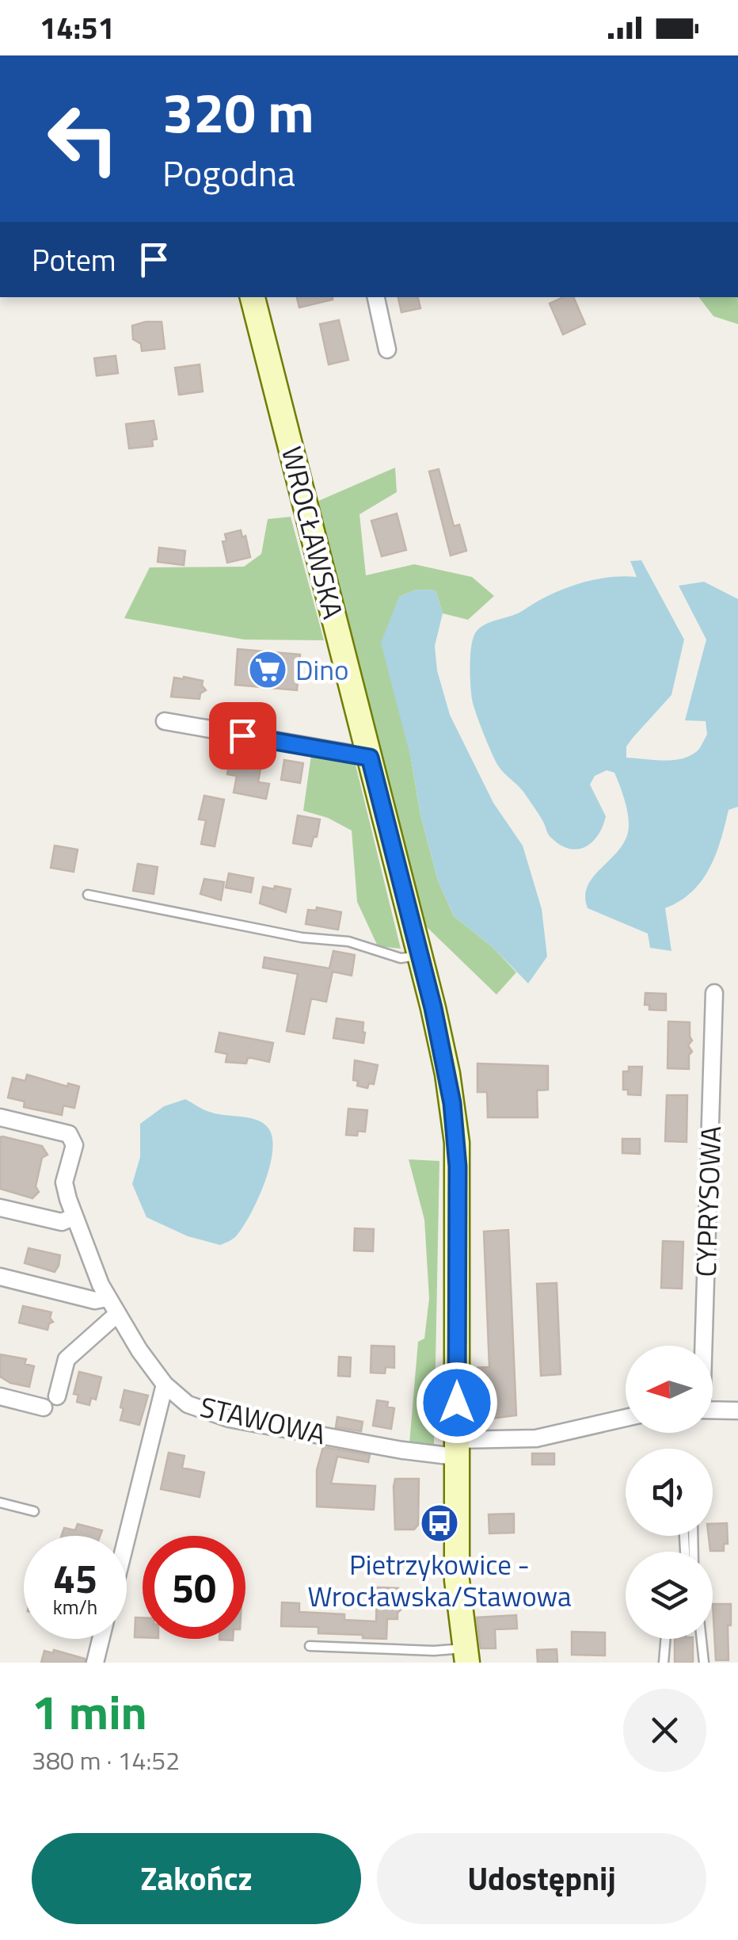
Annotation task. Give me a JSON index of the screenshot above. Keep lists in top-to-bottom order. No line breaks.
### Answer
{"streets":{"main road":["WROCŁAWSKA"],"street":["CYPRYSOWA","STAWOWA"]},"crossings":[["WROCŁAWSKA","STAWOWA"]],"places":{"supermarket":["Dino"],"bus stop":["Pietrzykowice - Wrocławska/Stawowa"]},"north":"left","page":{"status":"14:51","turn":["320 m","Pogodna"],"then":"Potem","speed":"45 km/h","limit":"50","heading":["1 min","380 m · 14:52"],"buttons":["Zakończ","Udostępnij"]}}
